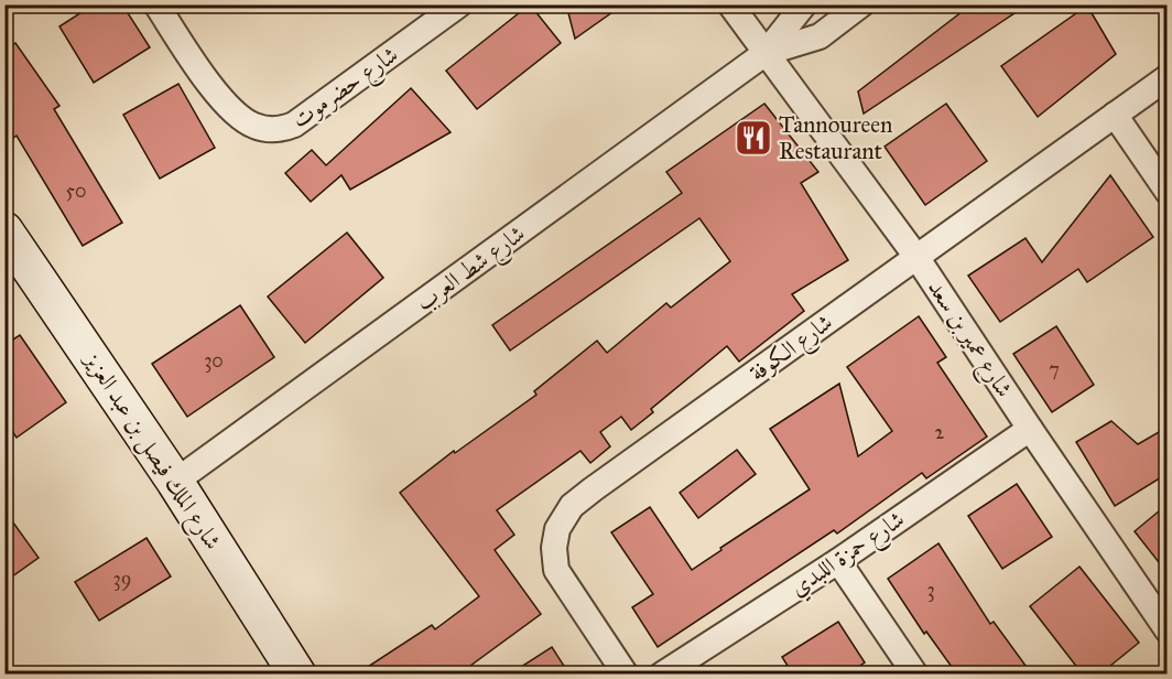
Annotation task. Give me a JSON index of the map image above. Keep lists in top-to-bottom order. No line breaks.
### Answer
{"streets":{"main road":["شارع الملك فيصل بن عبد العزيز"],"street":["شارع حضرموت","شارع شط العرب","شارع عمير بن سعد","شارع الكوفة","شارع حمزة اللبدي"]},"crossings":[["شارع شط العرب","شارع عمير بن سعد"],["شارع شط العرب","شارع الملك فيصل بن عبد العزيز"],["شارع عمير بن سعد","شارع الكوفة"],["شارع عمير بن سعد","شارع حمزة اللبدي"]],"places":{"restaurant":["Tannoureen Restaurant"]},"house_numbers":["50","30","7","2","39","3"]}
